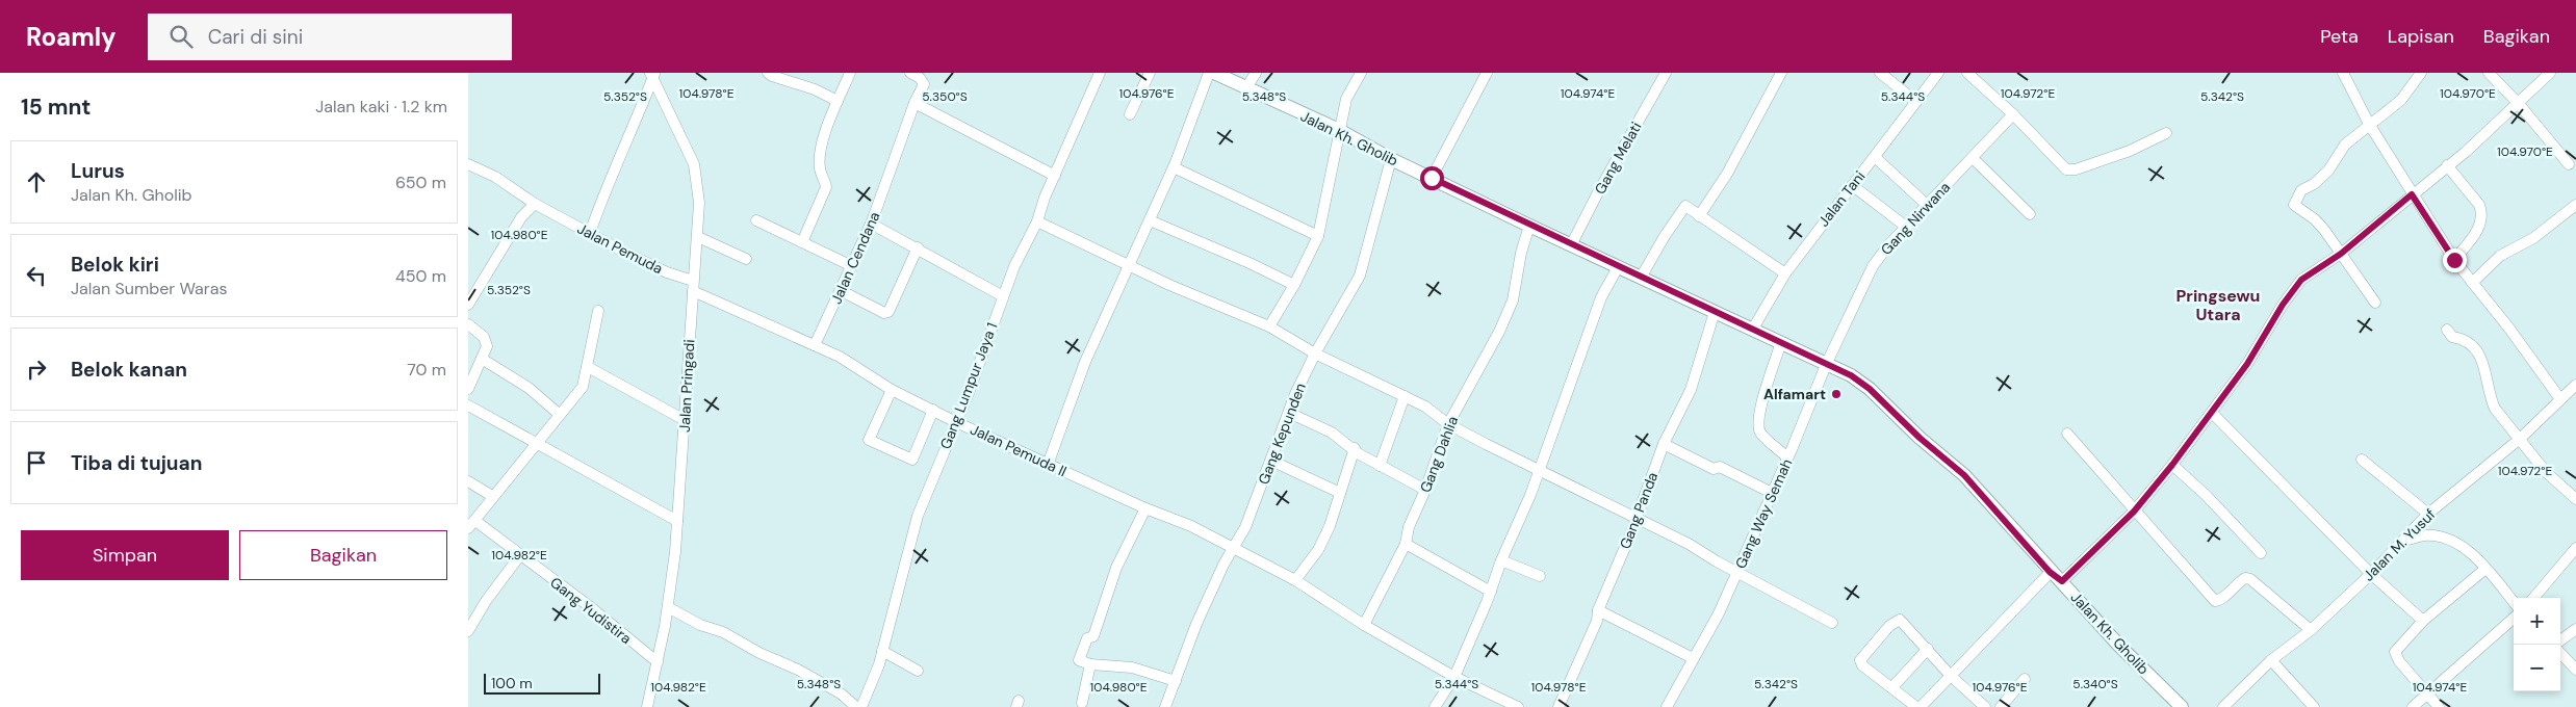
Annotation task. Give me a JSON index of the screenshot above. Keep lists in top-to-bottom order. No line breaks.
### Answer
{"streets":{"main road":["Jalan Kh. Gholib"],"street":["Gang Melati","Jalan Tani","Gang Nirwana","Jalan Pemuda","Jalan Cendana","Jalan Pringadi","Gang Lumpur Jaya 1","Gang Kepunden","Jalan Pemuda II","Gang Dahlia","Gang Panda","Gang Way Semah","Jalan M. Yusuf","Gang Yudistira"]},"crossings":[["Jalan Kh. Gholib","Gang Melati"],["Jalan Kh. Gholib","Jalan Tani"],["Jalan Kh. Gholib","Gang Nirwana"],["Jalan Kh. Gholib","Gang Kepunden"],["Jalan Kh. Gholib","Gang Dahlia"],["Jalan Kh. Gholib","Gang Panda"],["Jalan Kh. Gholib","Gang Way Semah"],["Gang Nirwana","Gang Way Semah"],["Jalan Pemuda","Jalan Pringadi"],["Jalan Pemuda","Jalan Pemuda II"],["Jalan Cendana","Jalan Pemuda II"],["Jalan Pringadi","Jalan Pemuda II"],["Jalan Pringadi","Gang Yudistira"],["Gang Lumpur Jaya 1","Jalan Pemuda II"],["Gang Kepunden","Jalan Pemuda II"],["Jalan Pemuda II","Gang Dahlia"]],"districts":["Pringsewu Utara"],"places":["Alfamart"],"scale_bar":"100 m","page":{"header":"Roamly","search":"Cari di sini","nav":["Peta","Lapisan","Bagikan"],"heading":["15 mnt","Jalan kaki · 1.2 km"],"list":[["Lurus","Jalan Kh. Gholib","650 m"],["Belok kiri","Jalan Sumber Waras","450 m"],["Belok kanan","70 m"],"Tiba di tujuan"],"buttons":["Simpan","Bagikan"],"map_buttons":["+","−"],"scale":"100 m"},"coordinates":["104.978°E","104.976°E","104.972°E","104.974°E","104.970°E","5.352°S","5.350°S","5.348°S","5.344°S","5.342°S","104.980°E","104.982°E","5.340°S"]}
